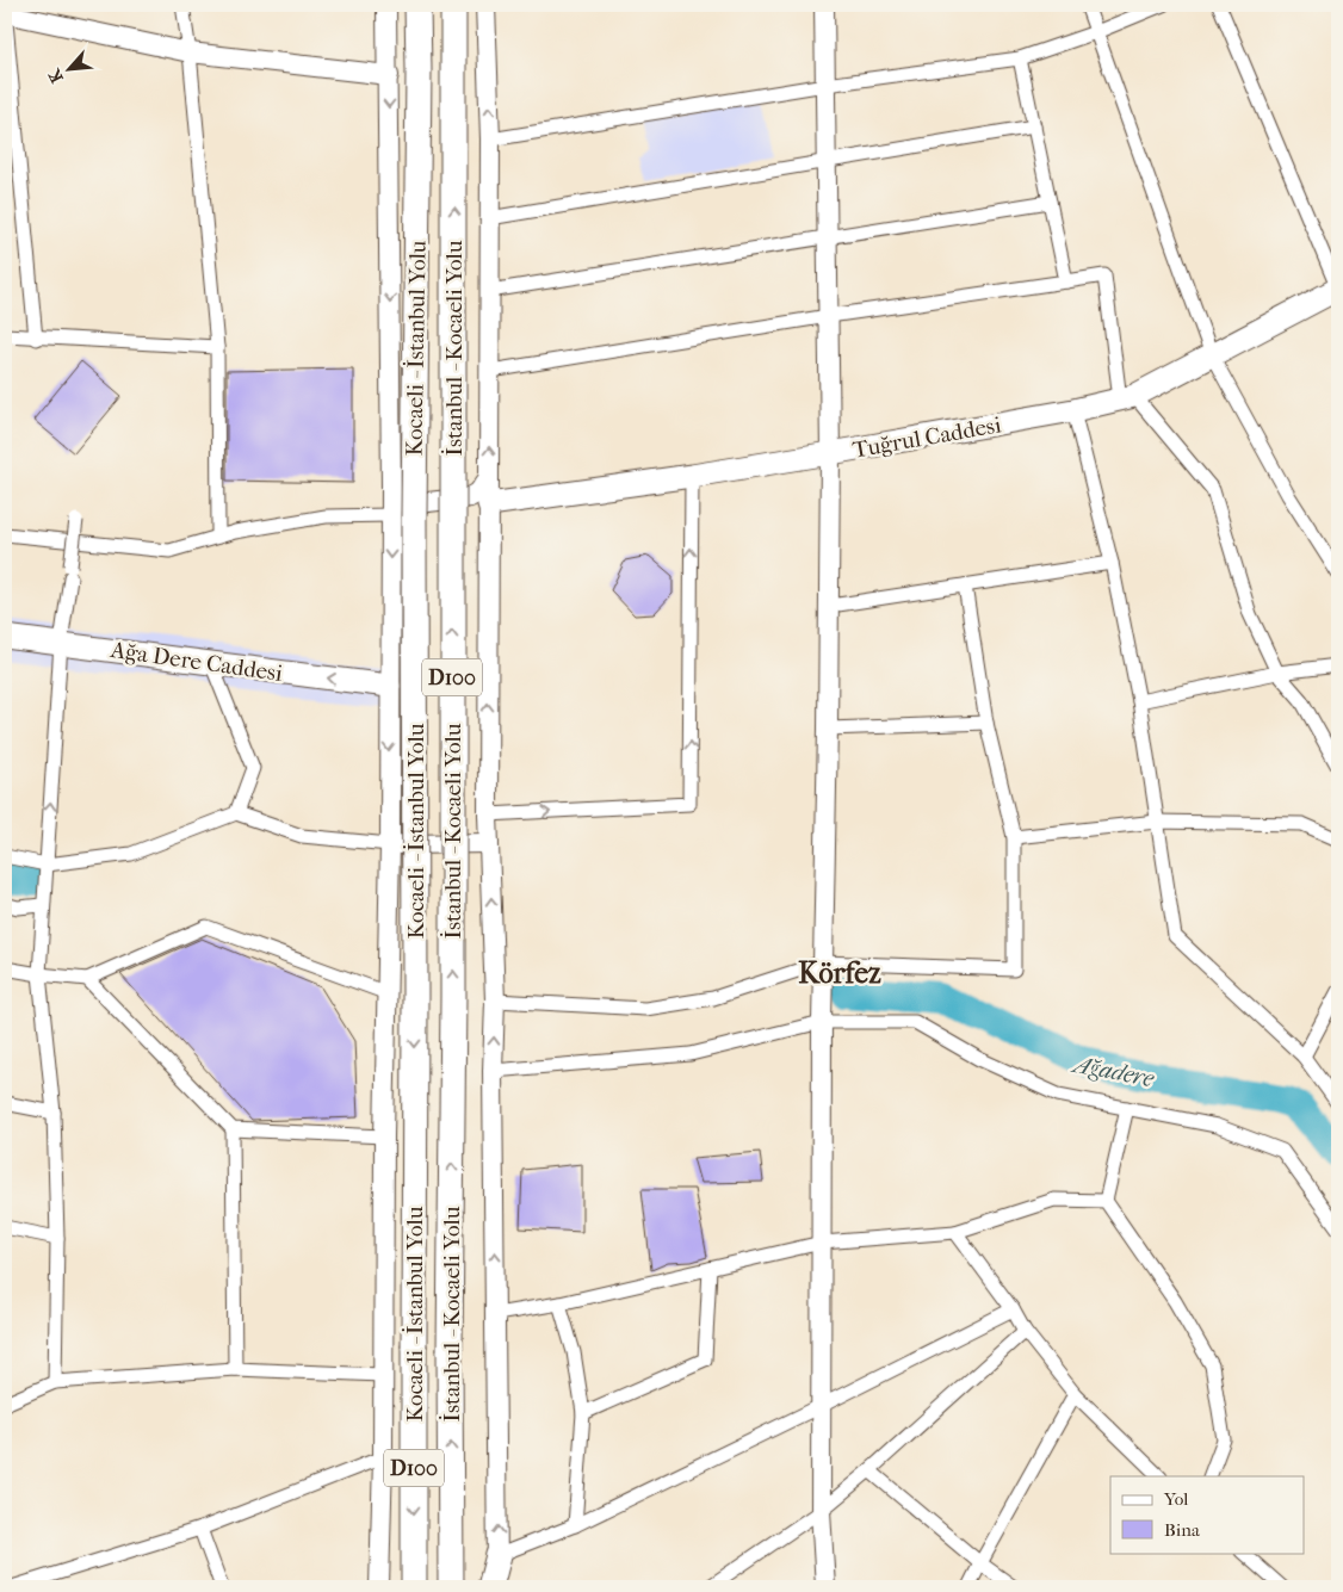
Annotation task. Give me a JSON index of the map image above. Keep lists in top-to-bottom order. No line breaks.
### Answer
{"streets":{"highway":["Kocaeli - İstanbul Yolu","İstanbul - Kocaeli Yolu","D100"],"main road":["Tuğrul Caddesi","Ağa Dere Caddesi"]},"one_way":["Kocaeli - İstanbul Yolu","İstanbul - Kocaeli Yolu","Ağa Dere Caddesi"],"districts":["Körfez"],"water":["Ağadere"],"legend":["Yol","Bina"],"north":"bottom left"}
